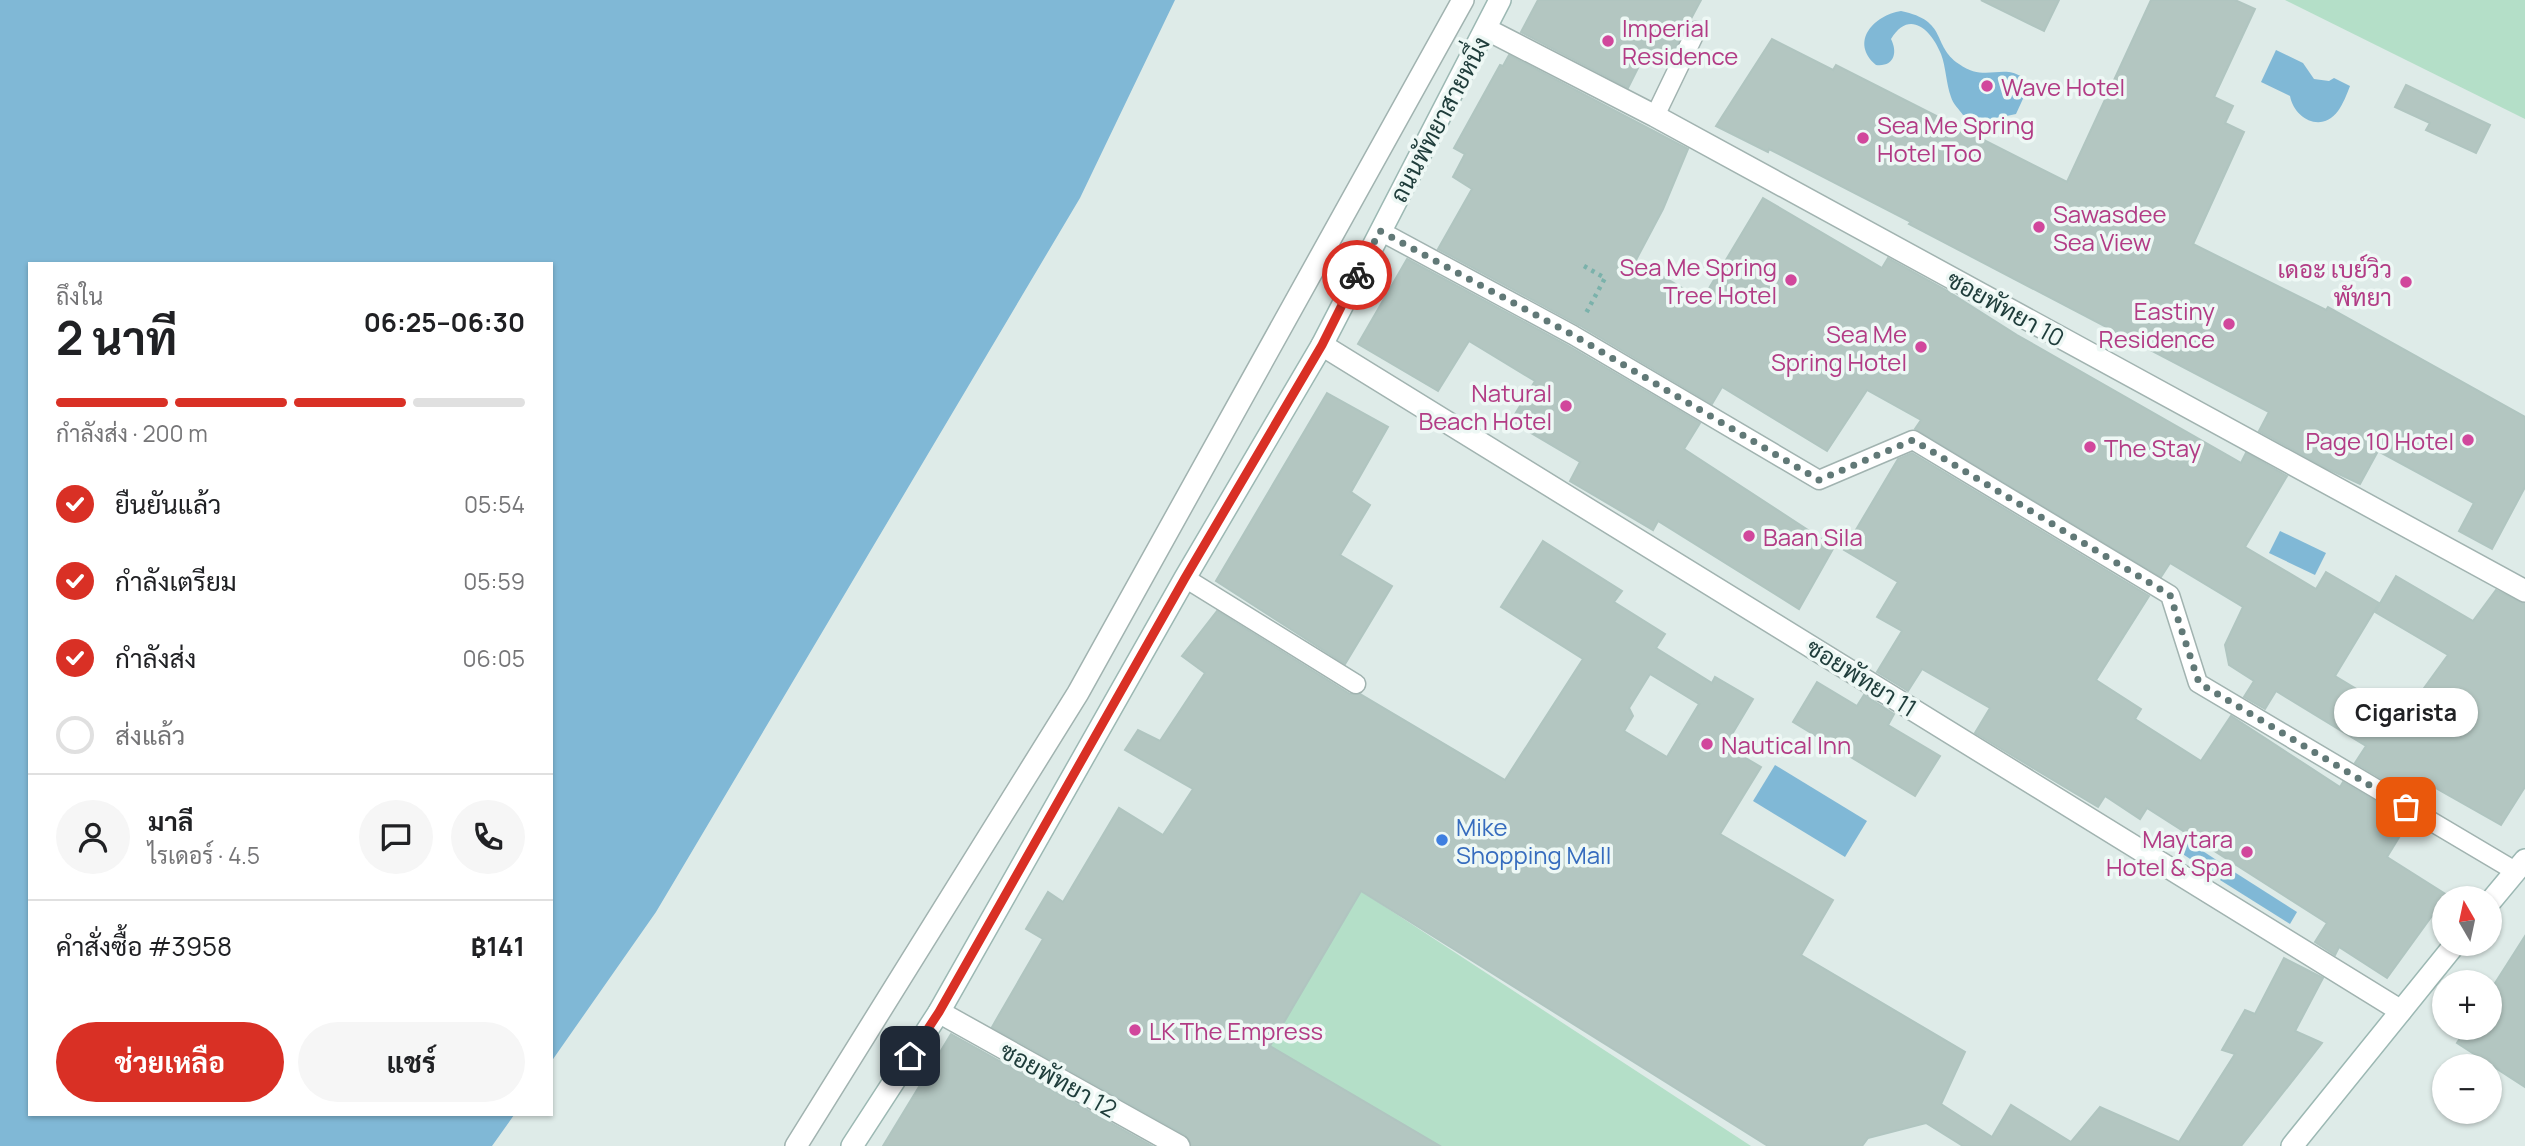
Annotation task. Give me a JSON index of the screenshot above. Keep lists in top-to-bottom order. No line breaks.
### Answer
{"streets":{"street":["ถนนพัทยาสายหนึ่ง","ซอยพัทยา 10","ซอยพัทยา 11","ซอยพัทยา 12"]},"crossings":[["ถนนพัทยาสายหนึ่ง","ซอยพัทยา 10"],["ถนนพัทยาสายหนึ่ง","ซอยพัทยา 11"],["ถนนพัทยาสายหนึ่ง","ซอยพัทยา 12"]],"places":["Imperial Residence","Wave Hotel","Sea Me Spring Hotel Too","Sawasdee Sea View","Sea Me Spring Tree Hotel","เดอะ เบย์วิว พัทยา","Eastiny Residence","Sea Me Spring Hotel","Natural Beach Hotel","Page 10 Hotel","The Stay","Baan Sila","Nautical Inn","Cigarista","Mike Shopping Mall","Maytara Hotel & Spa","LK The Empress"],"north":"top","page":{"heading":["2 นาที","ถึงใน","06:25–06:30"],"panel":["มาลี","ไรเดอร์ · 4.5","คำสั่งซื้อ #3958","฿141"],"bar":"กำลังส่ง · 200 m","list":[["ยืนยันแล้ว","05:54"],["กำลังเตรียม","05:59"],["กำลังส่ง","06:05"],"ส่งแล้ว"],"bubble":"Cigarista","map_buttons":["+","−"],"buttons":["ช่วยเหลือ","แชร์"]}}
